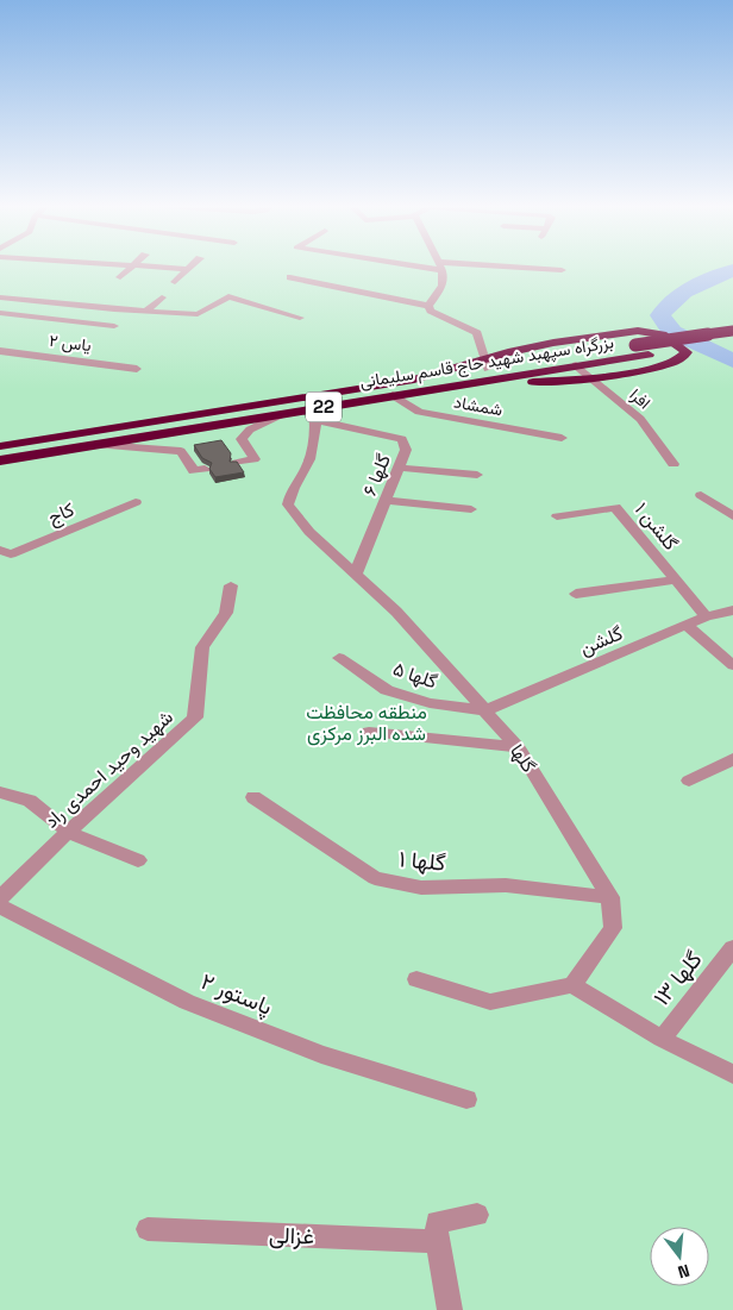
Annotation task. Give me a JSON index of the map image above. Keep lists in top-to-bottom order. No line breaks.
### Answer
{"streets":{"highway":["بزرگراه سپهبد شهید حاج قاسم سلیمانی","22"],"street":["یاس ۲","افرا","شمشاد","گلها ۶","کاج","گلشن ۱","گلشن","گلها ۵","گلها","شهید وحید احمدی راد","گلها ۱","گلها ۱۳","پاستور ۲","غزالی"]},"crossings":[["بزرگراه سپهبد شهید حاج قاسم سلیمانی","افرا"],["بزرگراه سپهبد شهید حاج قاسم سلیمانی","شمشاد"],["بزرگراه سپهبد شهید حاج قاسم سلیمانی","گلها ۶"],["بزرگراه سپهبد شهید حاج قاسم سلیمانی","گلها"],["گلها ۶","گلها"],["گلشن ۱","گلشن"],["گلشن","گلها ۵"],["گلشن","گلها"],["گلها ۵","گلها"],["گلها","گلها ۱"]],"parks":["منطقه محافظت شده البرز مرکزی"],"north":"bottom"}
